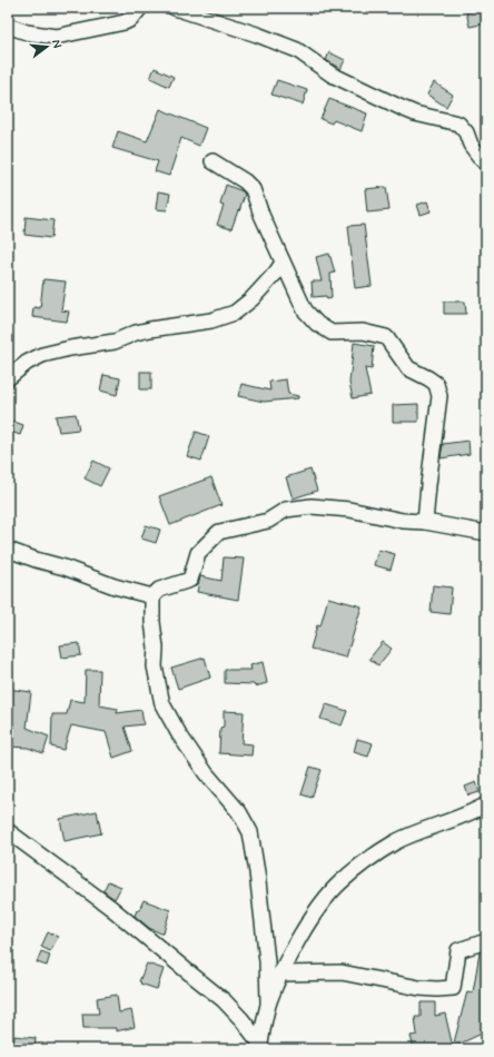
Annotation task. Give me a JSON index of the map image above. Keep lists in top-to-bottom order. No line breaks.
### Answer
{"north":"right"}
